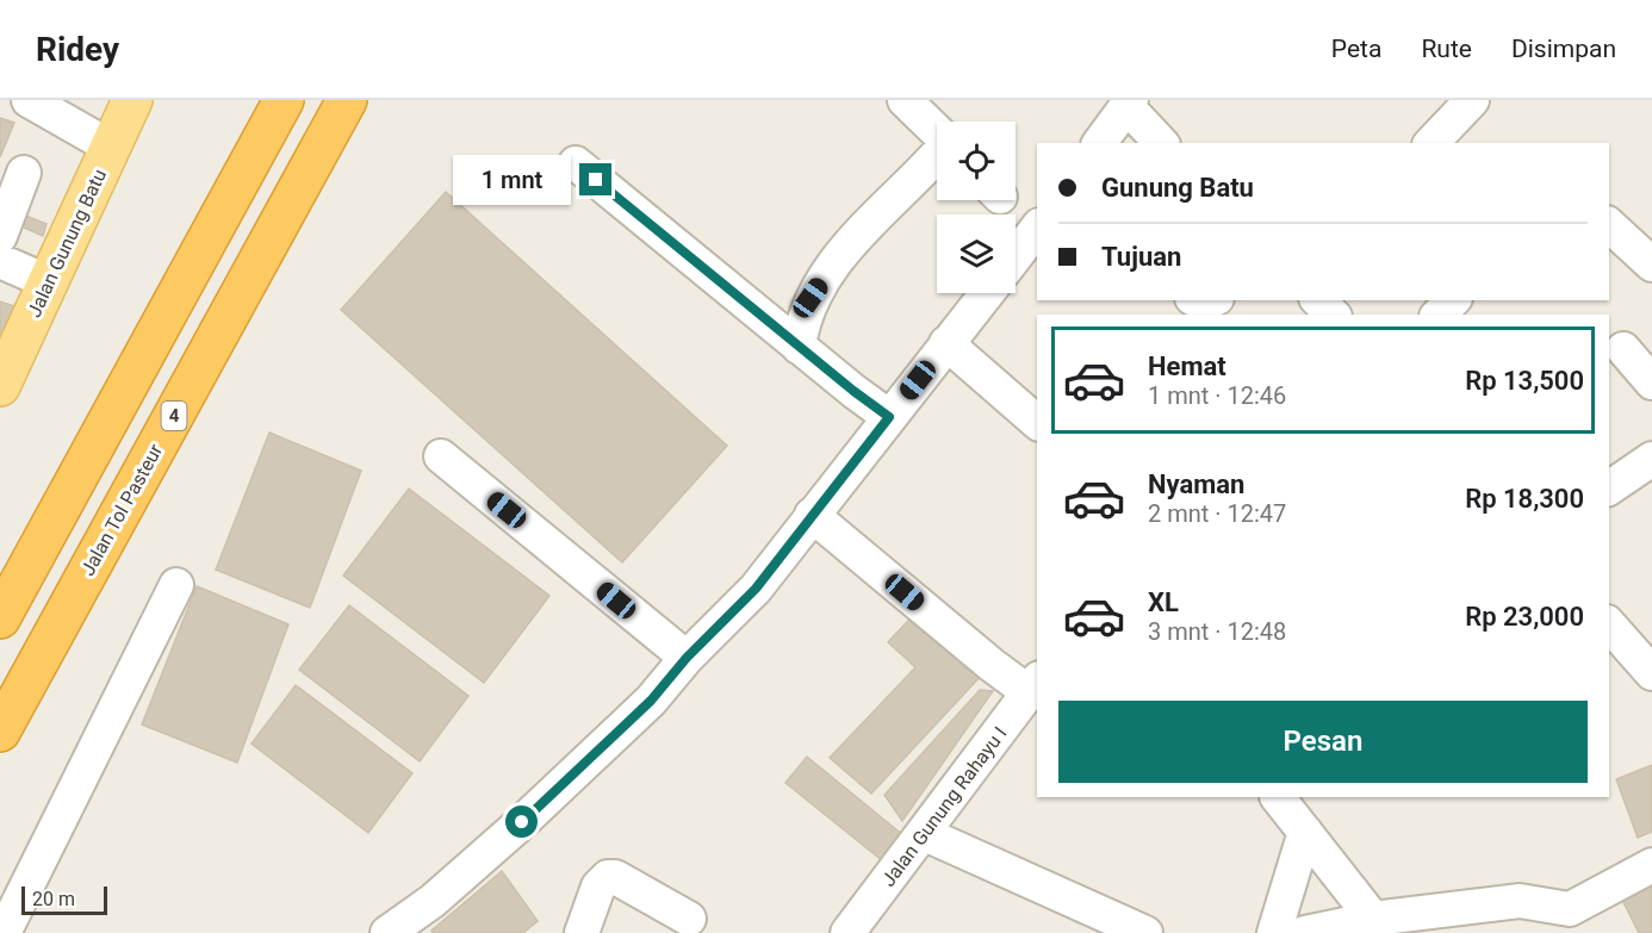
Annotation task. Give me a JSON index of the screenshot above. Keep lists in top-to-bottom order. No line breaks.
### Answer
{"streets":{"highway":["4","Jalan Tol Pasteur"],"main road":["Jalan Gunung Batu"],"street":["Jalan Gunung Rahayu I"]},"scale_bar":"20 m","page":{"header":"Ridey","nav":["Peta","Rute","Disimpan"],"banner":["Gunung Batu","Tujuan"],"bubble":"1 mnt","list":[{"name":"Hemat","note":"1 mnt · 12:46","value":"Rp 13,500"},{"name":"Nyaman","note":"2 mnt · 12:47","value":"Rp 18,300"},{"name":"XL","note":"3 mnt · 12:48","value":"Rp 23,000"}],"buttons":"Pesan","scale":"20 m"}}
